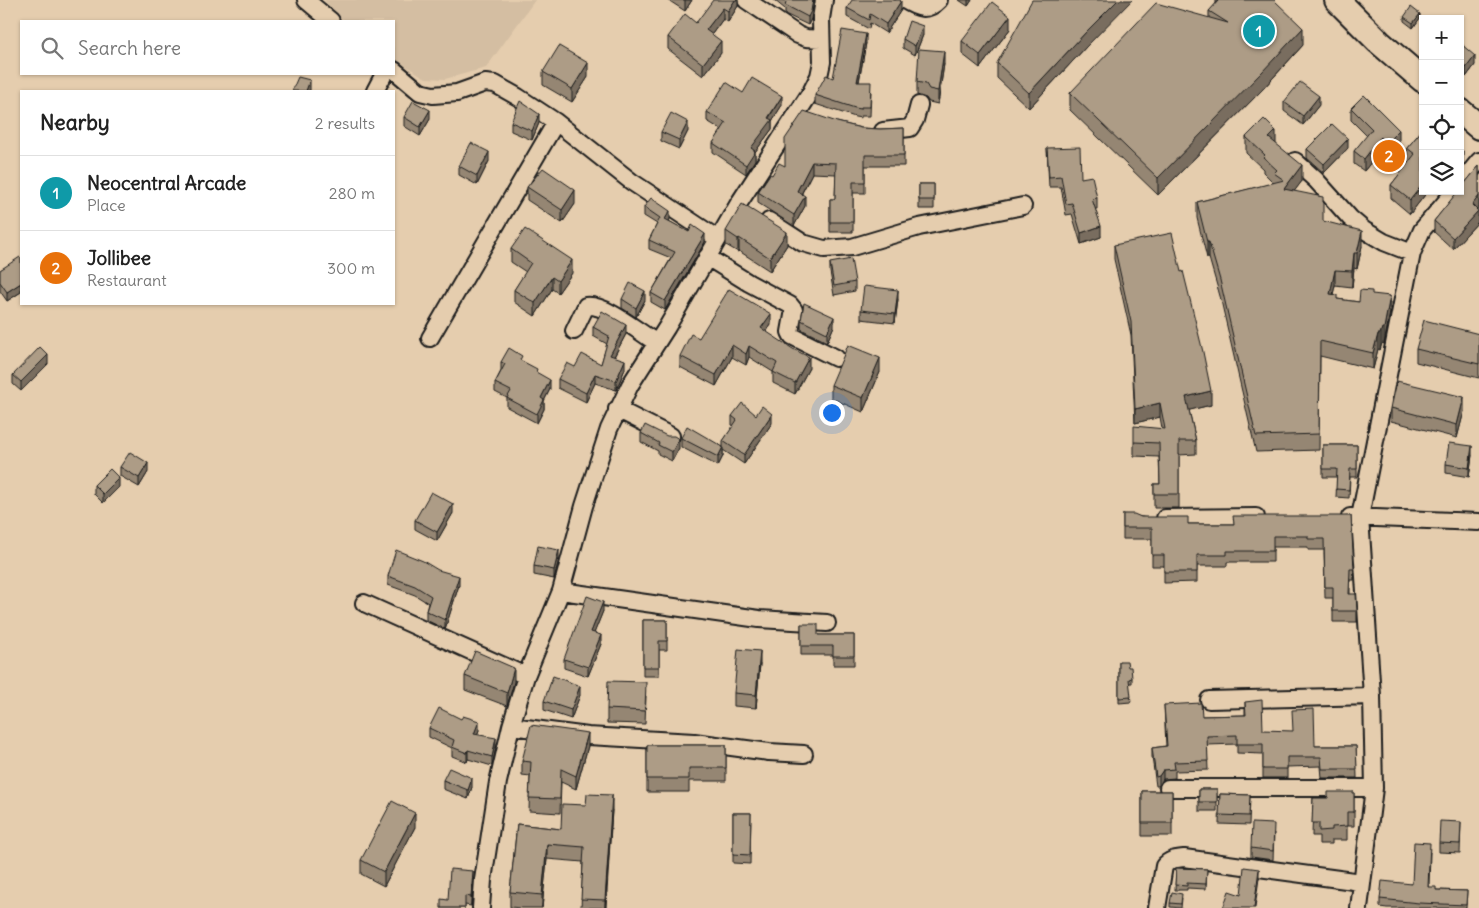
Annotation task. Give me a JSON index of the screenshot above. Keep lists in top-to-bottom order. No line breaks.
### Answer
{"page":{"pins":["1","2"],"map_buttons":["+","−"],"search":"Search here","heading":["Nearby","2 results"],"list":[{"mark":"1","name":"Neocentral Arcade","note":"Place","value":"280 m"},{"mark":"2","name":"Jollibee","note":"Restaurant","value":"300 m"}]}}
